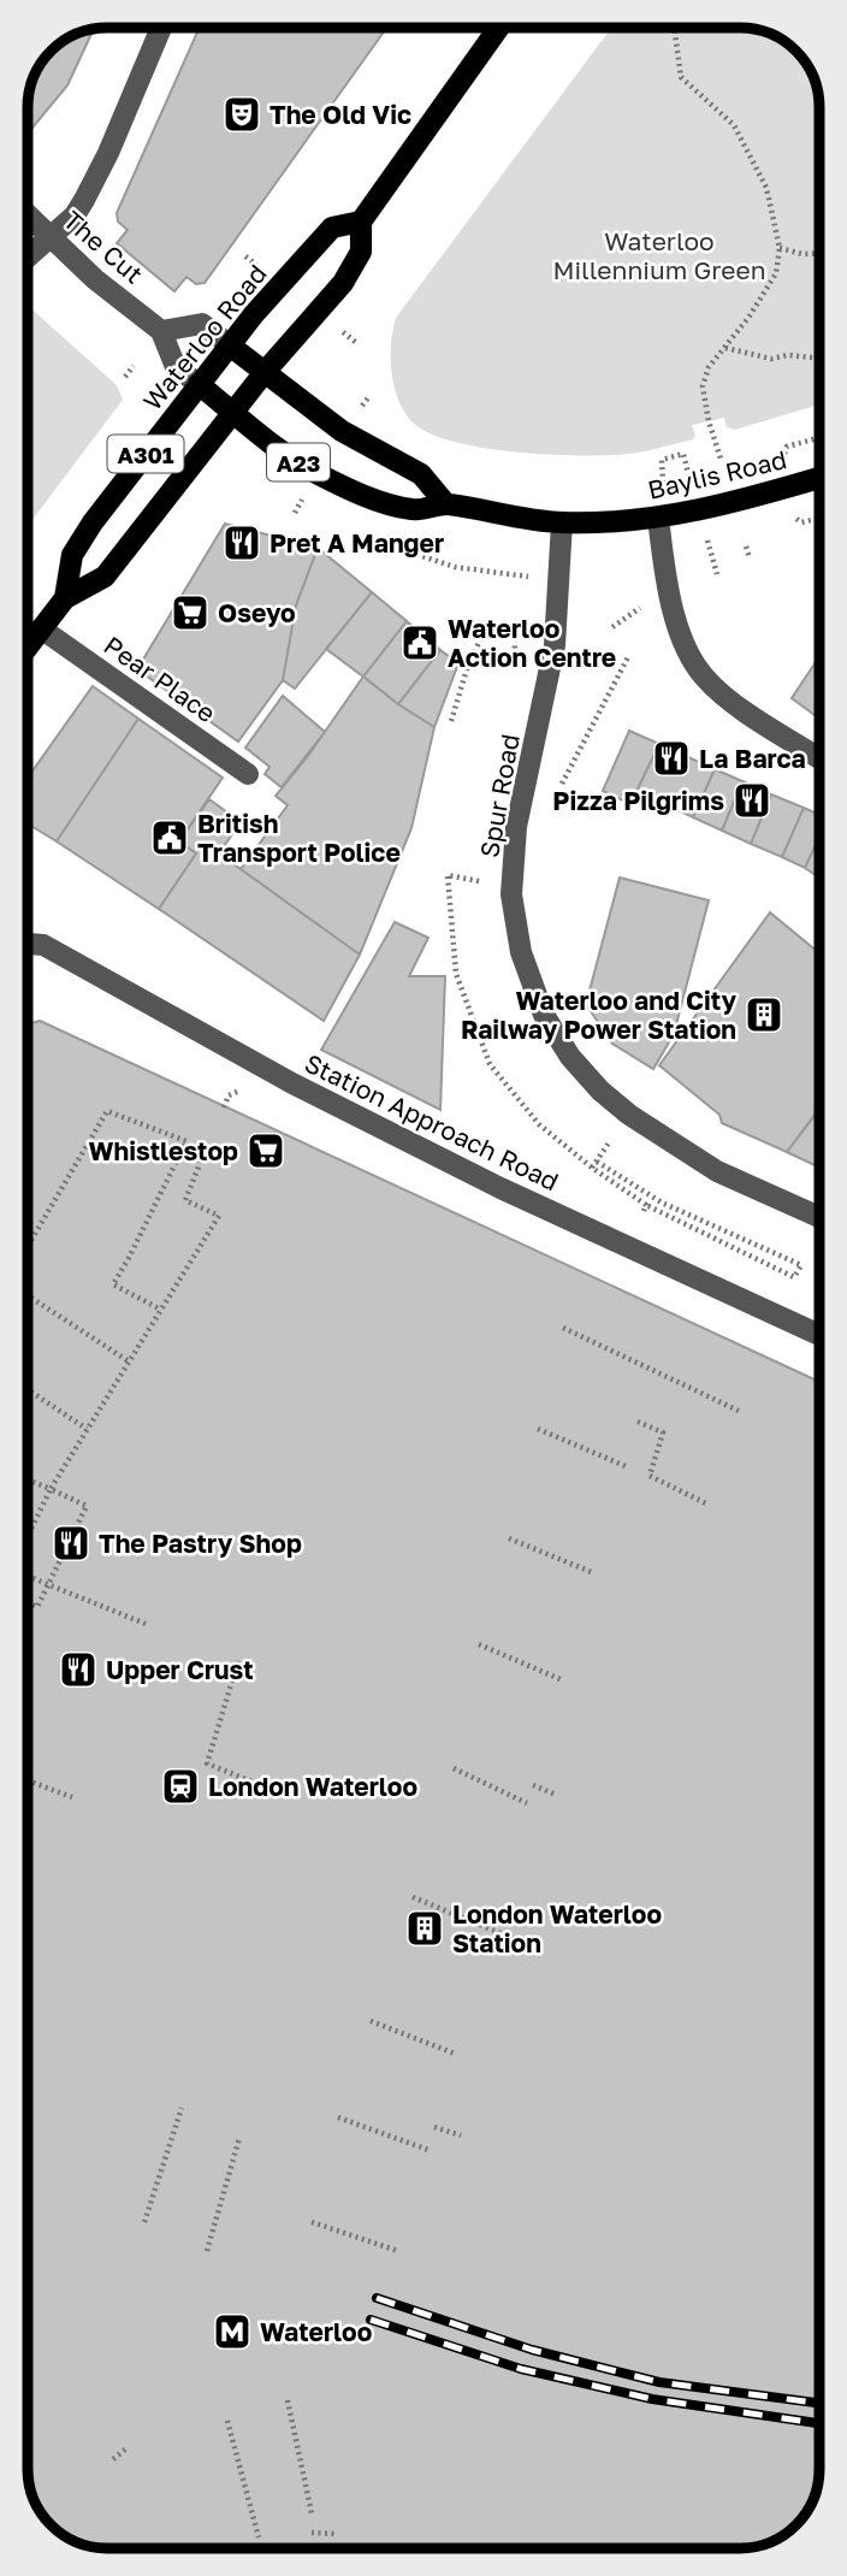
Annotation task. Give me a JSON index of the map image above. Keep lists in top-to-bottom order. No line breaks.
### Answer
{"streets":{"main road":["The Cut","Waterloo Road","A301","A23","Baylis Road"],"street":["Pear Place","Spur Road","Station Approach Road"]},"crossings":[["The Cut","Waterloo Road"],["The Cut","Baylis Road"],["Waterloo Road","A23"],["Waterloo Road","Baylis Road"],["Waterloo Road","Pear Place"],["A23","Baylis Road"],["Baylis Road","Spur Road"]],"parks":["Waterloo Millennium Green"],"places":{"theatre":["The Old Vic"],"restaurant":["Pret A Manger","La Barca","Pizza Pilgrims","The Pastry Shop","Upper Crust"],"supermarket":["Oseyo","Whistlestop"],"public building":["Waterloo Action Centre","British Transport Police"],"building":["Waterloo and City Railway Power Station","London Waterloo Station"],"station":["London Waterloo"],"metro station":["Waterloo"]}}
